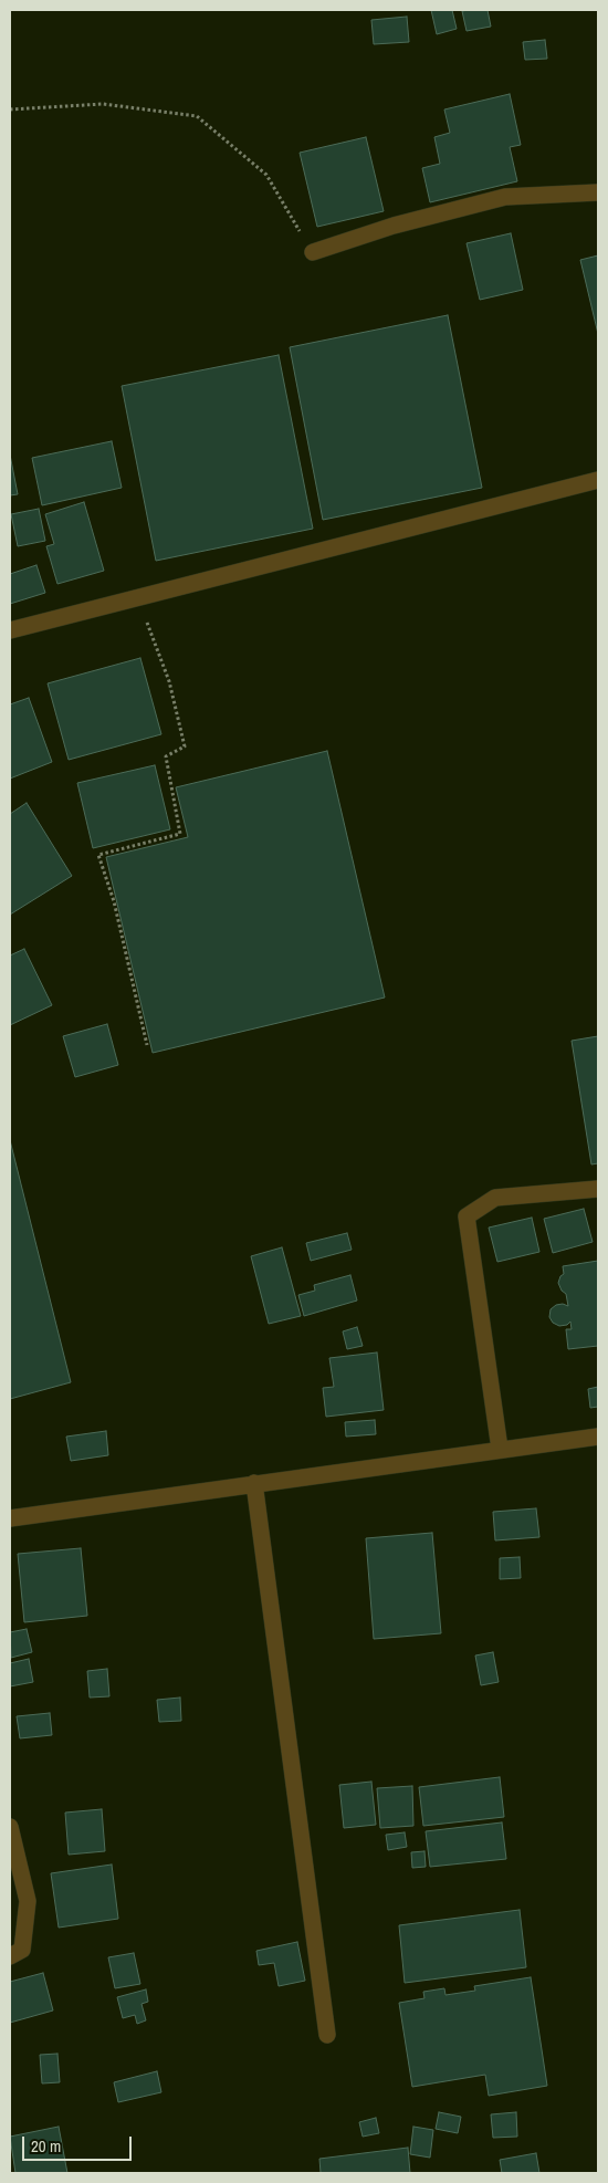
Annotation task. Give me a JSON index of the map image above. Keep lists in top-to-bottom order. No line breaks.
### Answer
{"scale_bar":"20 m"}
